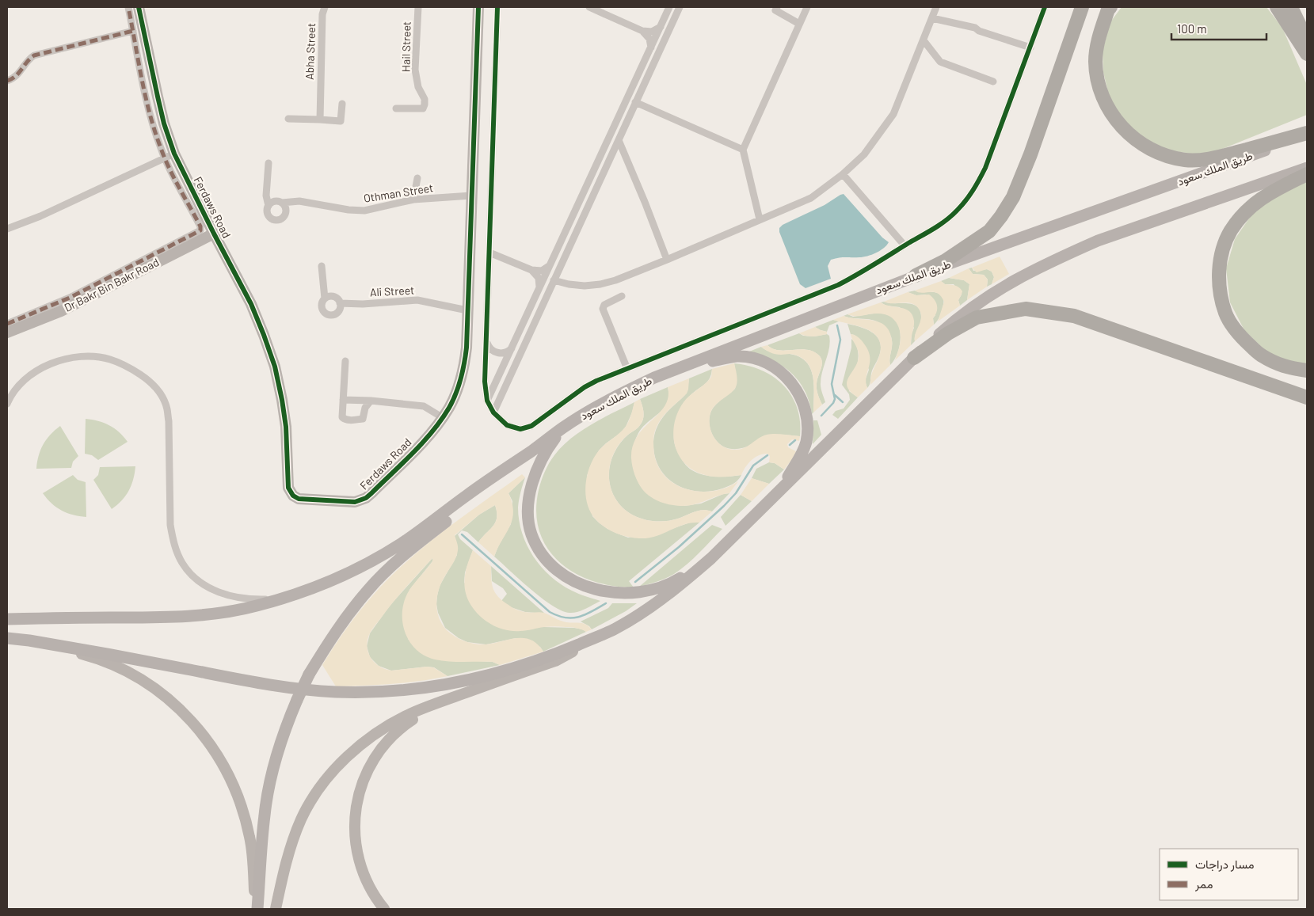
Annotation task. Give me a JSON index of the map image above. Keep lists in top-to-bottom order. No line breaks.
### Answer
{"streets":{"main road":["طريق الملك سعود"],"street":["Hail Street","Abha Street","Othman Street","Ferdaws Road","Dr Bakr Bin Bakr Road","Ali Street"]},"crossings":[["Othman Street","Ferdaws Road"],["Ferdaws Road","Dr Bakr Bin Bakr Road"],["Ferdaws Road","Ali Street"]],"legend":["مسار دراجات","ممر"],"scale_bar":"100 m"}
